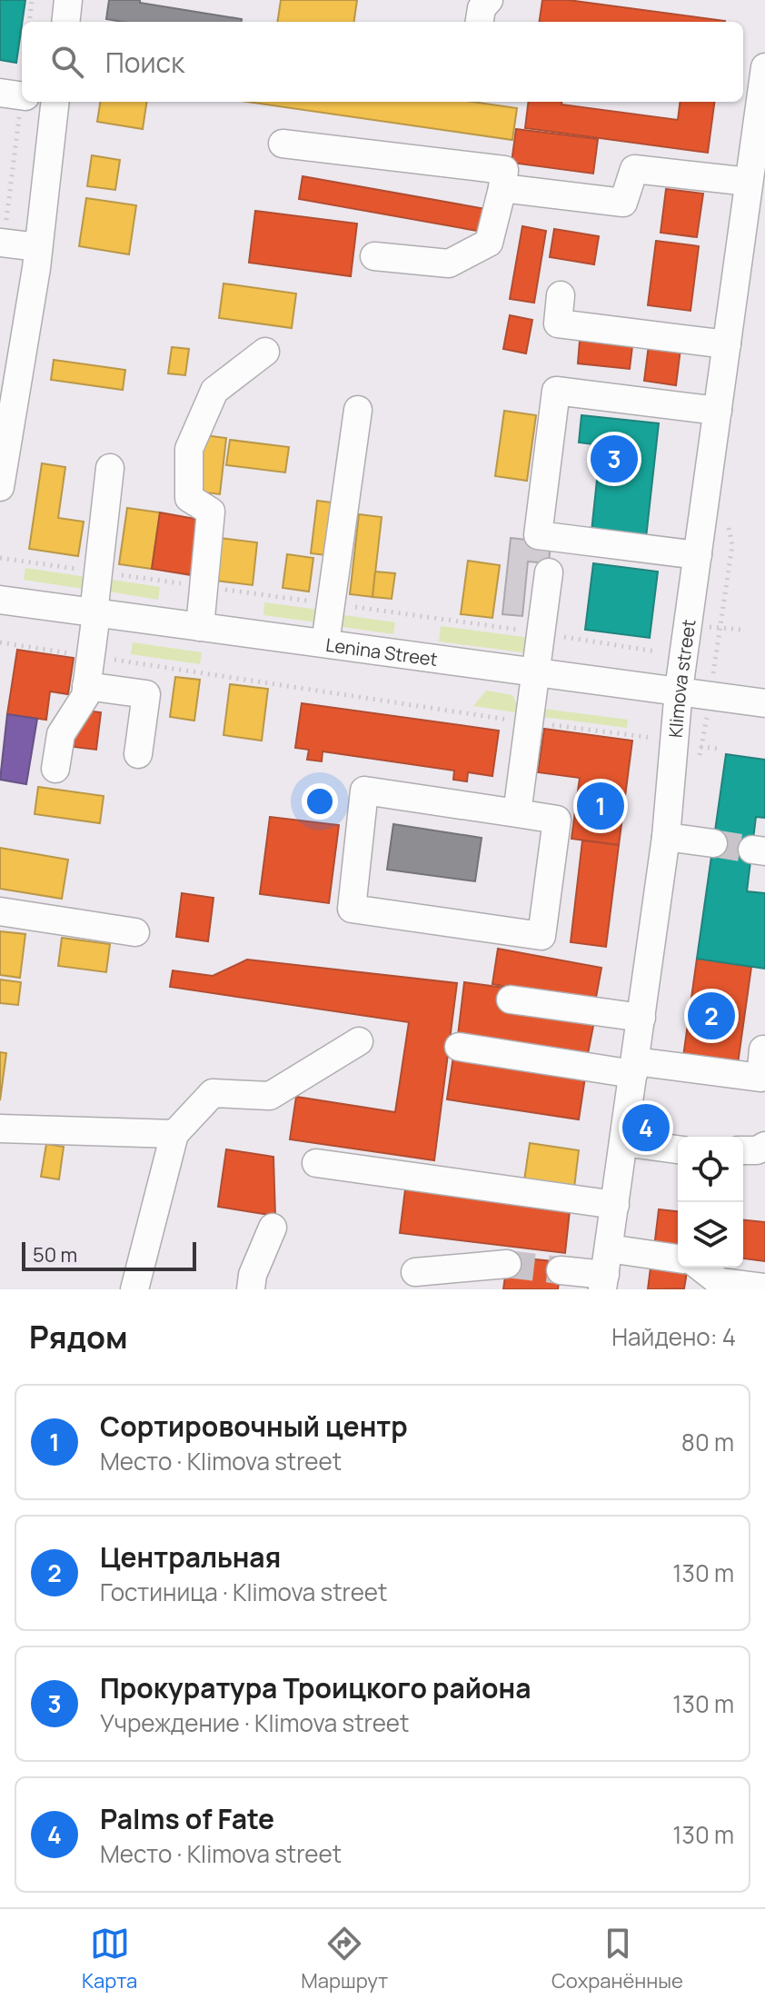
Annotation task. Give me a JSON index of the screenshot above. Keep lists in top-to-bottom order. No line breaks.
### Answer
{"streets":{"street":["Lenina Street","Klimova street"]},"crossings":[["Lenina Street","Klimova street"]],"scale_bar":"50 m","page":{"search":"Поиск","pins":["3","1","2","4"],"scale":"50 m","heading":["Рядом","Найдено: 4"],"list":[{"mark":"1","name":"Сортировочный центр","note":"Место · Klimova street","value":"80 m"},{"mark":"2","name":"Центральная","note":"Гостиница · Klimova street","value":"130 m"},{"mark":"3","name":"Прокуратура Троицкого района","note":"Учреждение · Klimova street","value":"130 m"},{"mark":"4","name":"Palms of Fate","note":"Место · Klimova street","value":"130 m"}],"nav":["Карта","Маршрут","Сохранённые"]}}
